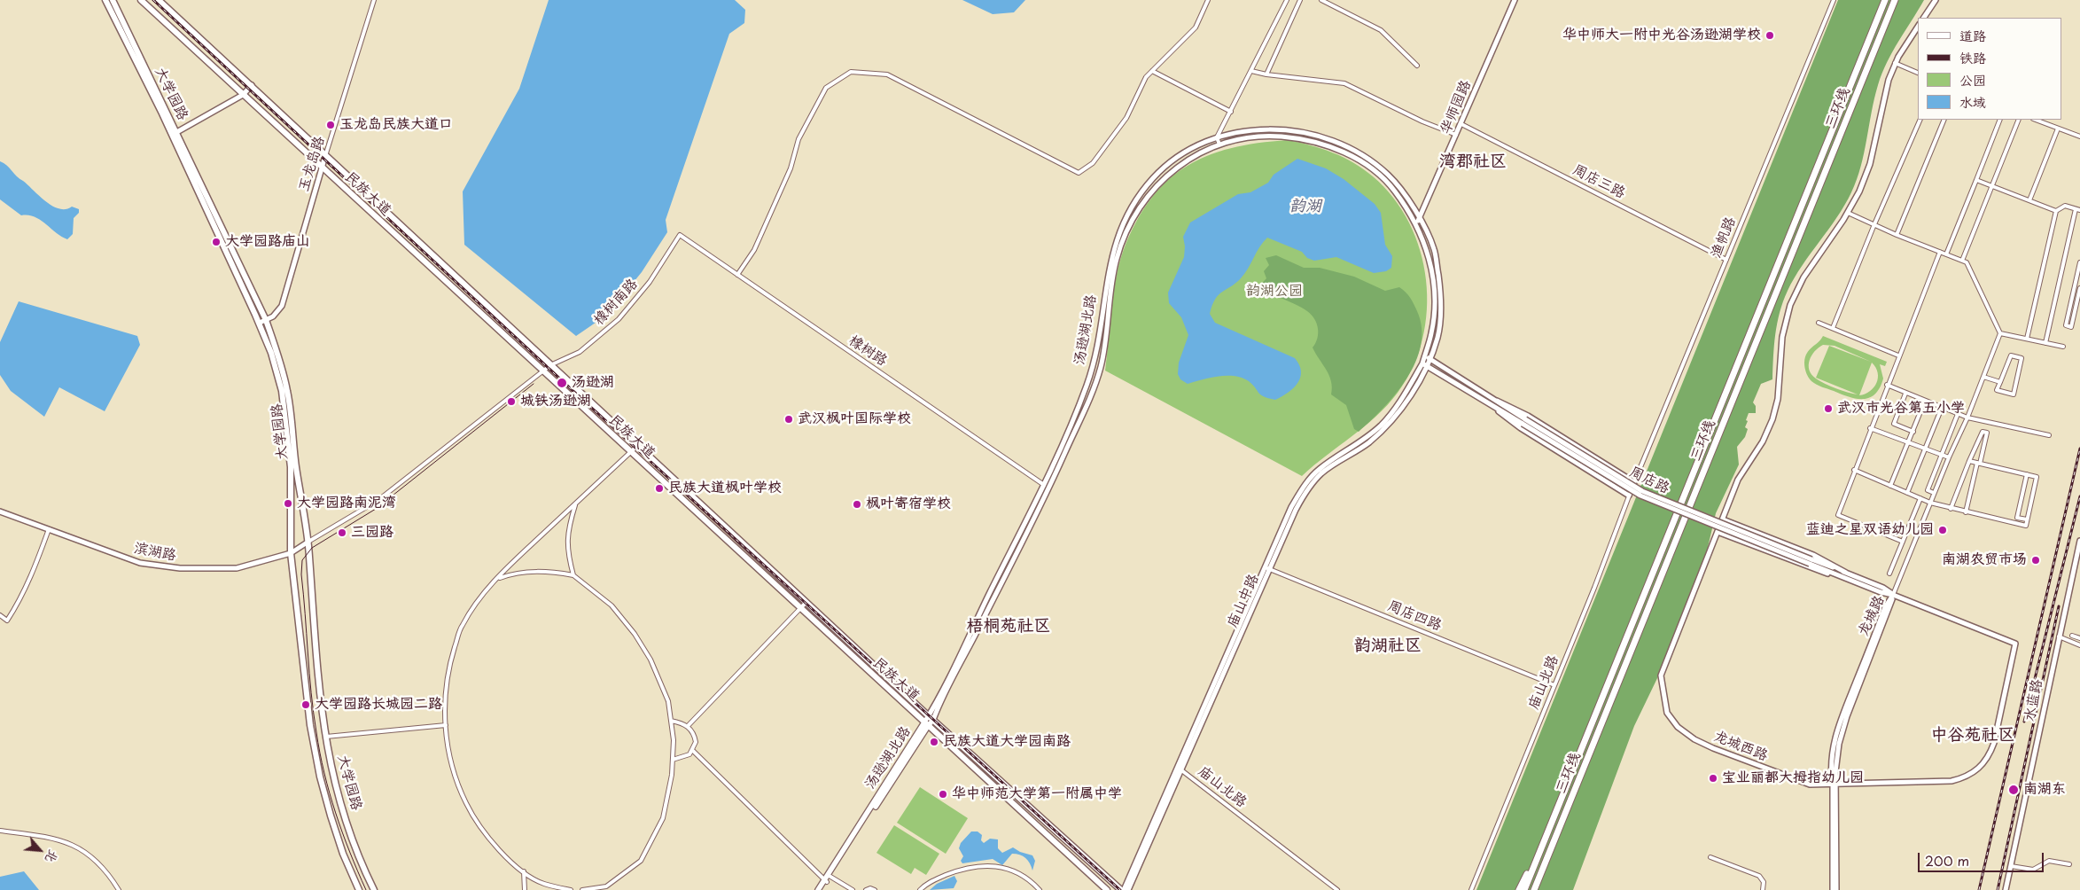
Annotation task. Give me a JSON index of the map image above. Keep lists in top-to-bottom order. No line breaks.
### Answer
{"streets":{"highway":["三环线"],"main road":["大学园路","民族大道","汤逊湖北路"],"street":["华师园路","玉龙岛路","周店三路","渔帆路","橡树南路","橡树路","周店路","滨湖路","庙山中路","周店四路","龙城路","庙山北路","水蓝路","龙城西路"]},"crossings":[["大学园路","玉龙岛路"],["大学园路","滨湖路"],["华师园路","周店三路"],["华师园路","汤逊湖北路"],["玉龙岛路","民族大道"],["周店三路","渔帆路"],["民族大道","橡树南路"],["民族大道","汤逊湖北路"],["民族大道","庙山中路"],["渔帆路","庙山北路"],["橡树南路","橡树路"],["汤逊湖北路","橡树路"],["汤逊湖北路","周店路"],["汤逊湖北路","庙山中路"],["周店路","庙山中路"],["周店路","龙城路"],["周店路","龙城西路"],["庙山中路","周店四路"],["庙山中路","庙山北路"],["周店四路","庙山北路"],["龙城路","龙城西路"]],"districts":["湾郡社区","梧桐苑社区","韵湖社区","中谷苑社区"],"water":["韵湖"],"parks":["韵湖公园"],"places":["华中师大一附中光谷汤逊湖学校","玉龙岛民族大道口","大学园路庙山","汤逊湖","城铁汤逊湖","武汉市光谷第五小学","武汉枫叶国际学校","民族大道枫叶学校","大学园路南泥湾","枫叶寄宿学校","蓝迪之星双语幼儿园","三园路","南湖农贸市场","大学园路长城园二路","民族大道大学园南路","宝业丽都大拇指幼儿园","南湖东","华中师范大学第一附属中学"],"legend":["道路","铁路","公园","水域"],"scale_bar":"200 m","north":"bottom right"}
